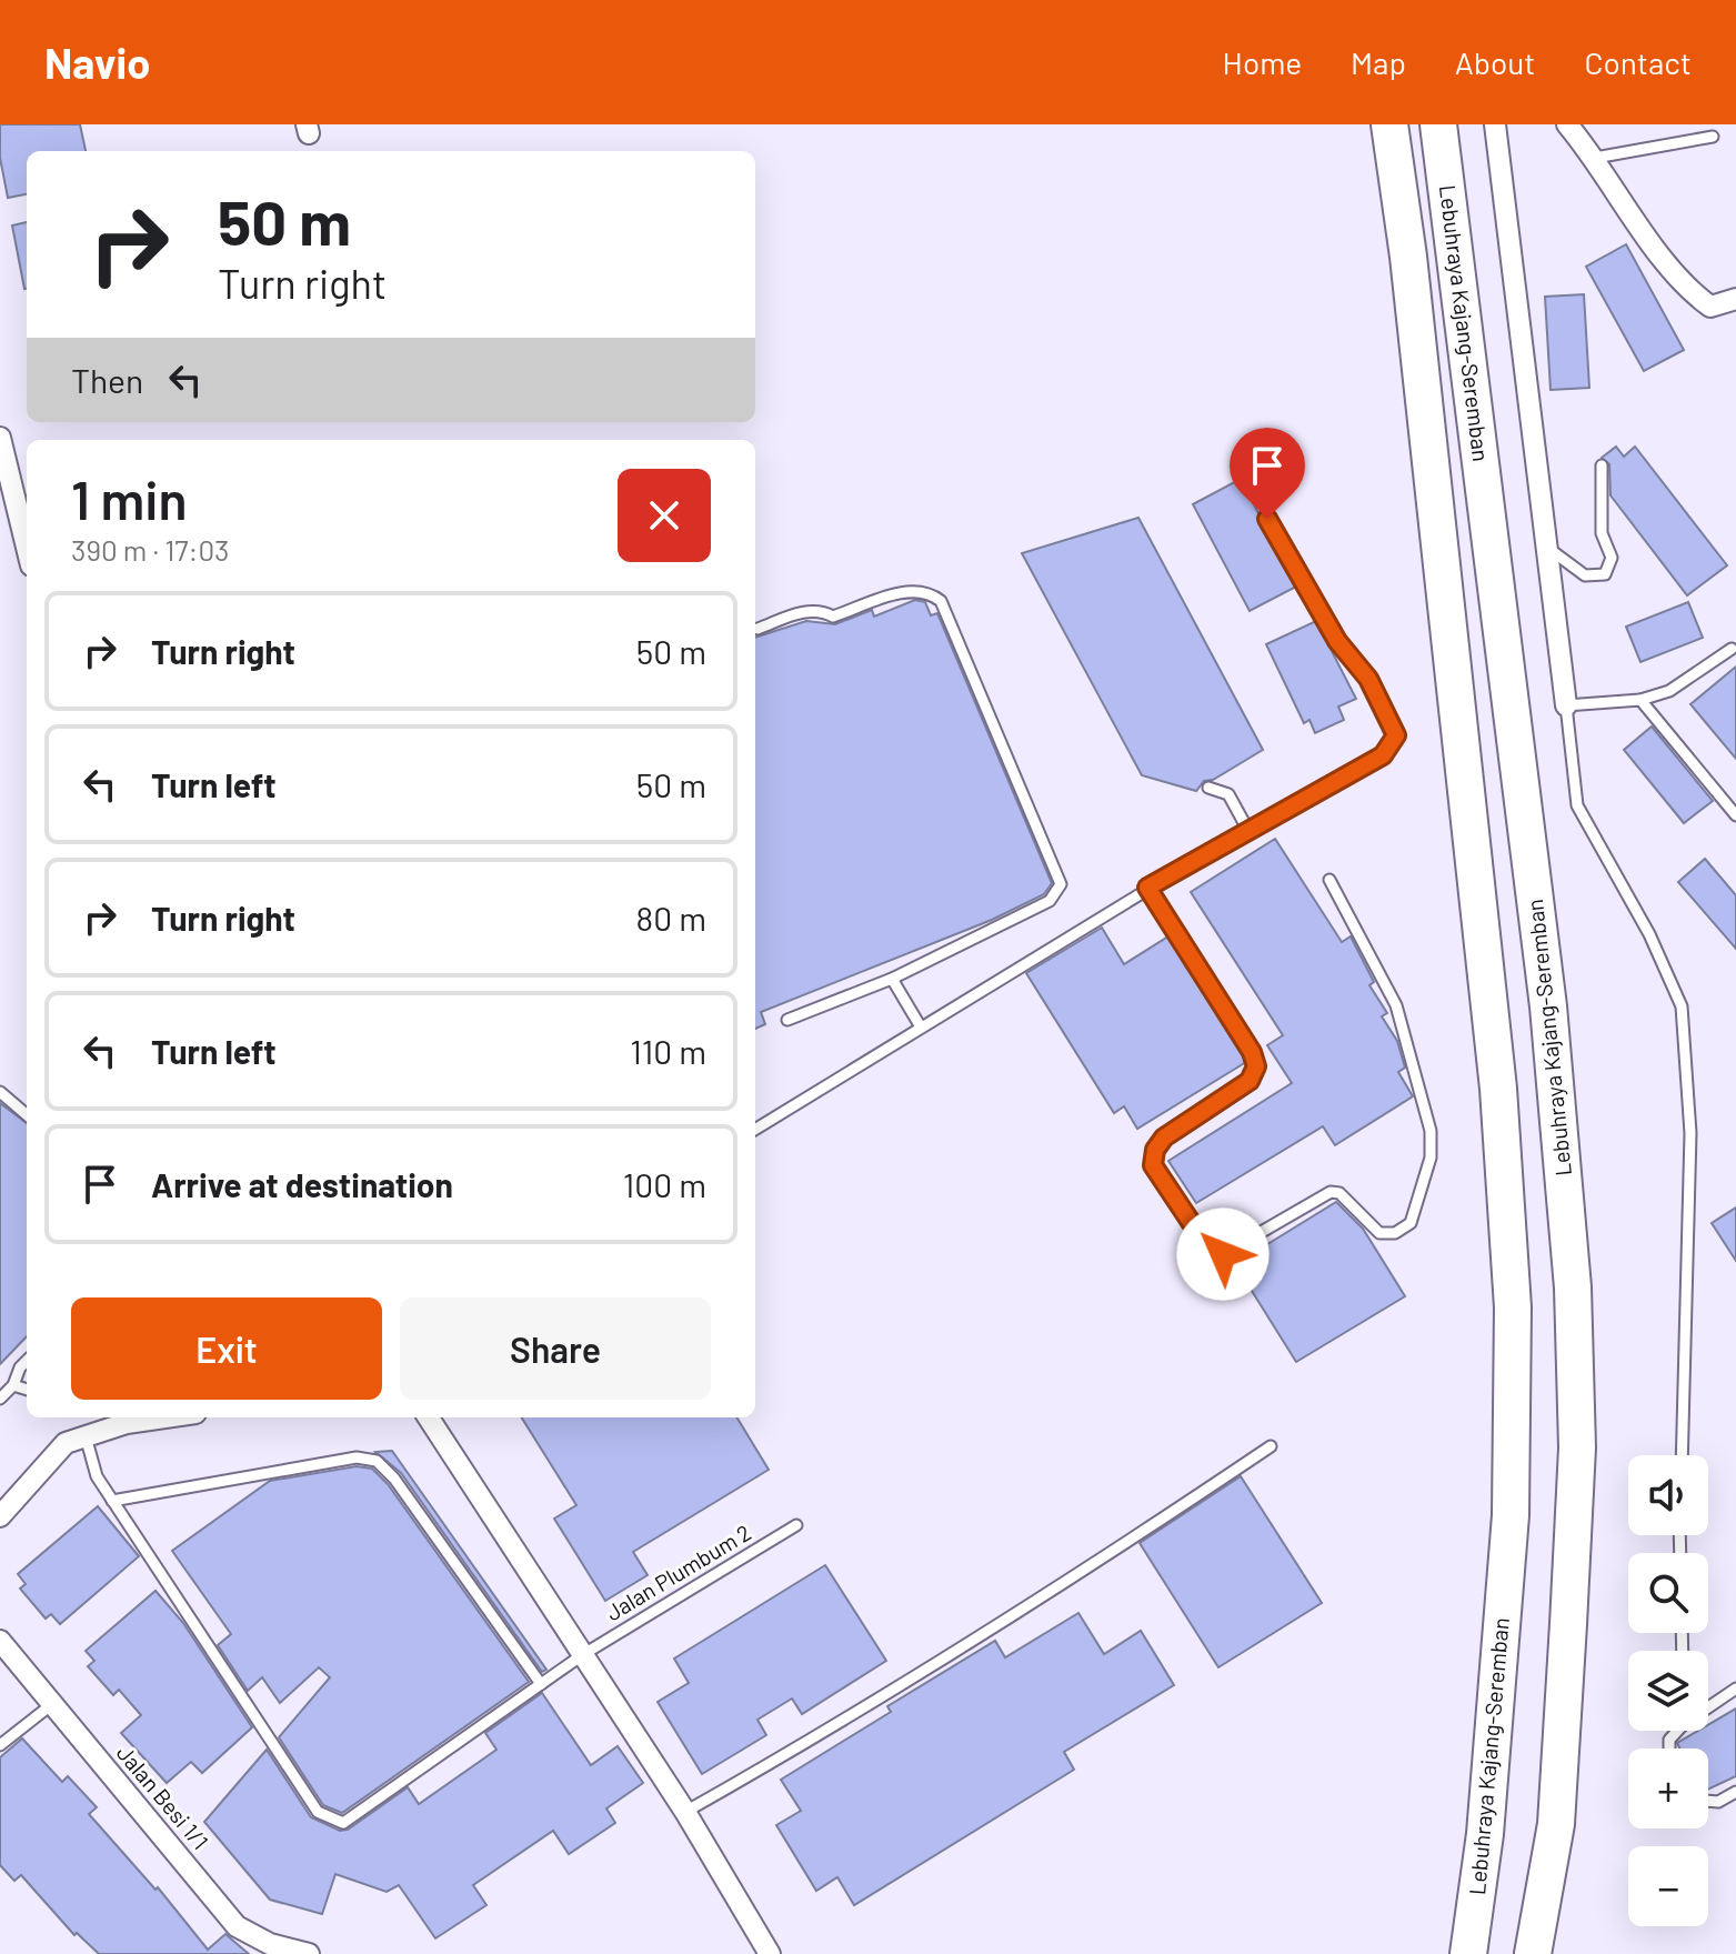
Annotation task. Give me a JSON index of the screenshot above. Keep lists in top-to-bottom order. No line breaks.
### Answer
{"streets":{"highway":["Lebuhraya Kajang-Seremban"],"street":["Jalan Besi 1/1"],"lane":["Jalan Plumbum 2"]},"page":{"header":"Navio","nav":["Home","Map","About","Contact"],"turn":["50 m","Turn right"],"then":"Then","heading":["1 min","390 m · 17:03"],"list":[{"name":"Turn right","value":"50 m"},{"name":"Turn left","value":"50 m"},{"name":"Turn right","value":"80 m"},{"name":"Turn left","value":"110 m"},{"name":"Arrive at destination","value":"100 m"}],"buttons":["Exit","Share"],"map_buttons":["+","−"]}}
